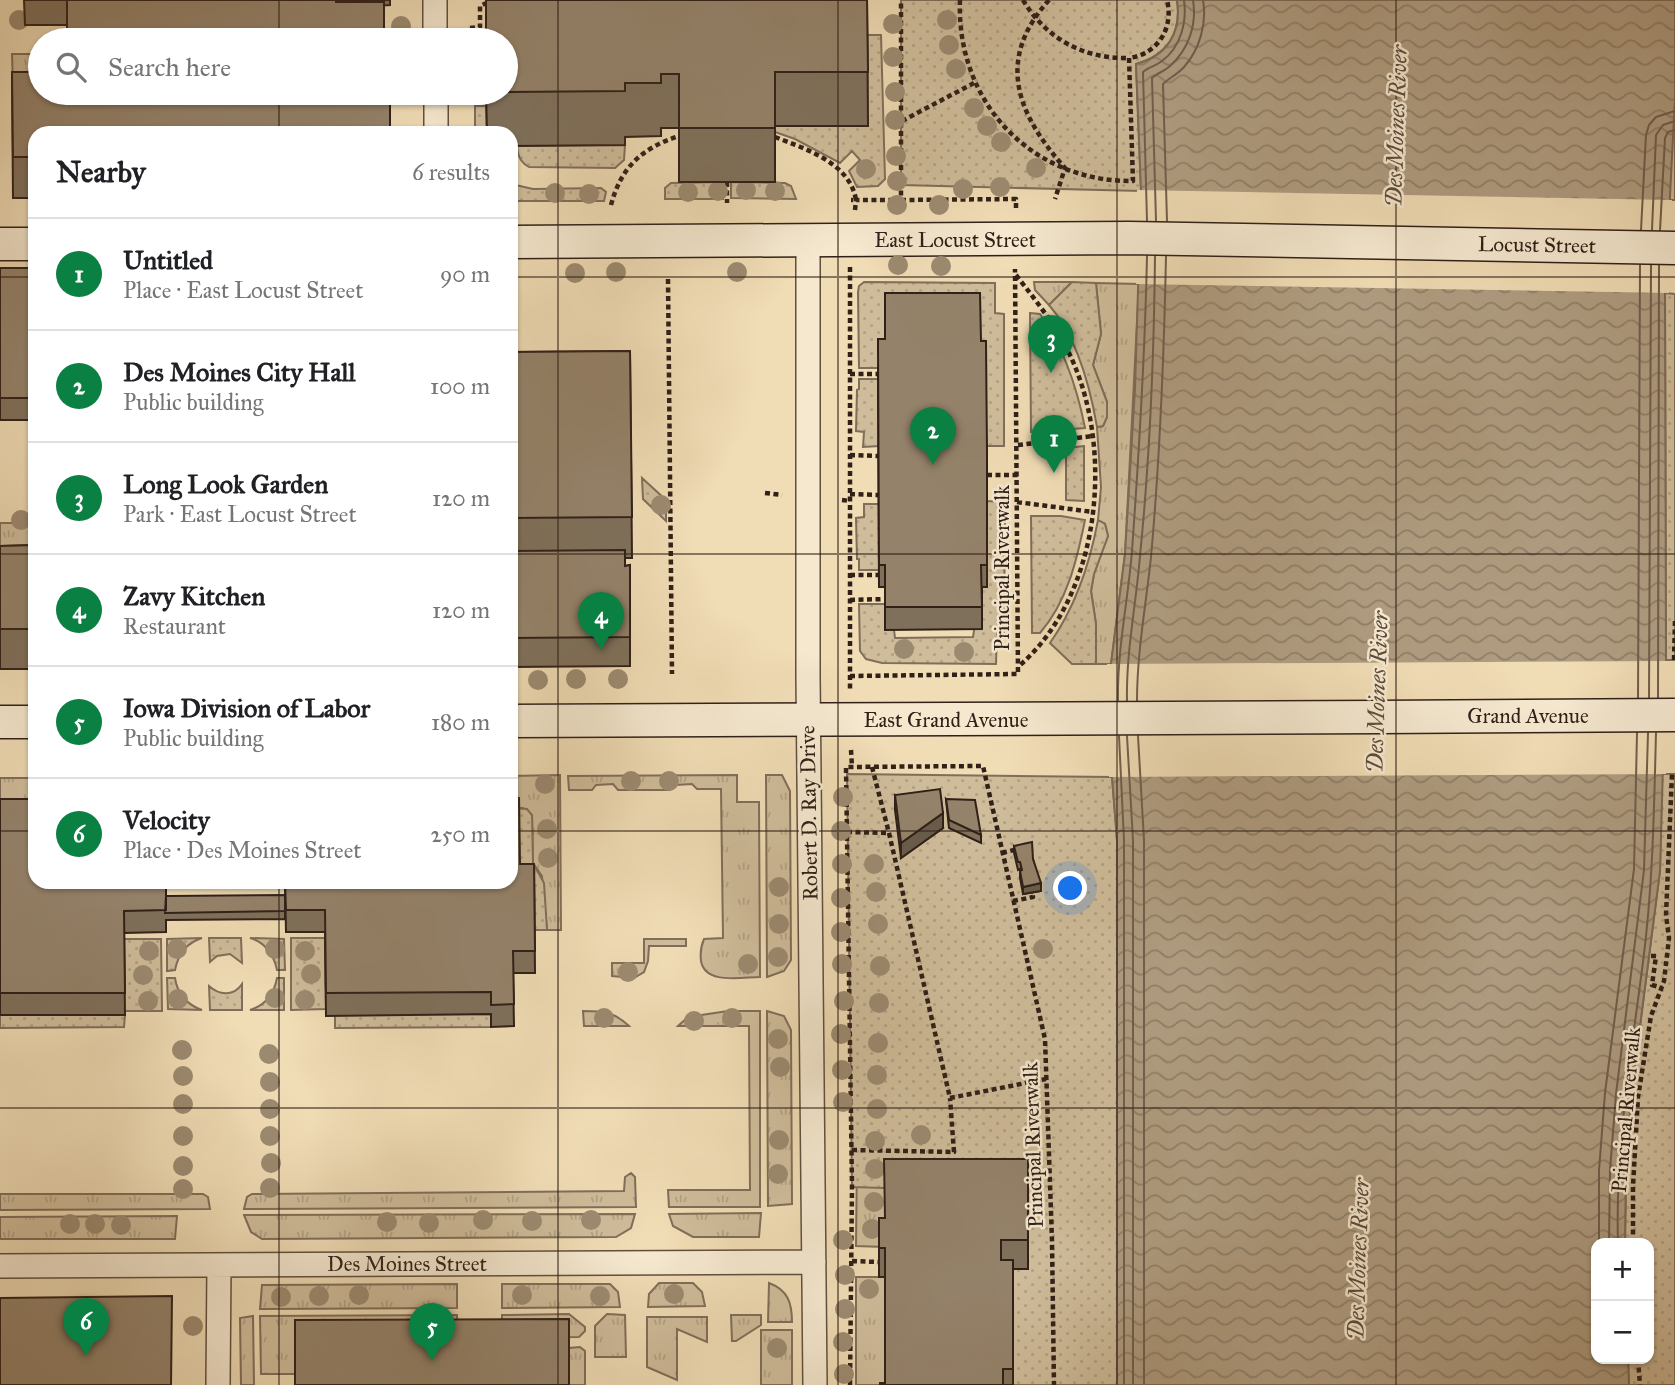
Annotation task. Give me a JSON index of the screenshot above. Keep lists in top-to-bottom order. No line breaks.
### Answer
{"streets":{"main road":["East Locust Street","Locust Street","Grand Avenue","East Grand Avenue"],"street":["Robert D. Ray Drive","Des Moines Street"],"path":["Principal Riverwalk"]},"crossings":[["East Locust Street","Locust Street"],["East Locust Street","Robert D. Ray Drive"],["Grand Avenue","East Grand Avenue"],["East Grand Avenue","Robert D. Ray Drive"],["Robert D. Ray Drive","Des Moines Street"]],"water":["Des Moines River"],"page":{"search":"Search here","heading":["Nearby","6 results"],"list":[{"mark":"1","name":"Untitled","note":"Place · East Locust Street","value":"90 m"},{"mark":"2","name":"Des Moines City Hall","note":"Public building","value":"100 m"},{"mark":"3","name":"Long Look Garden","note":"Park · East Locust Street","value":"120 m"},{"mark":"4","name":"Zavy Kitchen","note":"Restaurant","value":"120 m"},{"mark":"5","name":"Iowa Division of Labor","note":"Public building","value":"180 m"},{"mark":"6","name":"Velocity","note":"Place · Des Moines Street","value":"250 m"}],"pins":["3","2","1","4","6","5"],"map_buttons":["+","−"]}}
